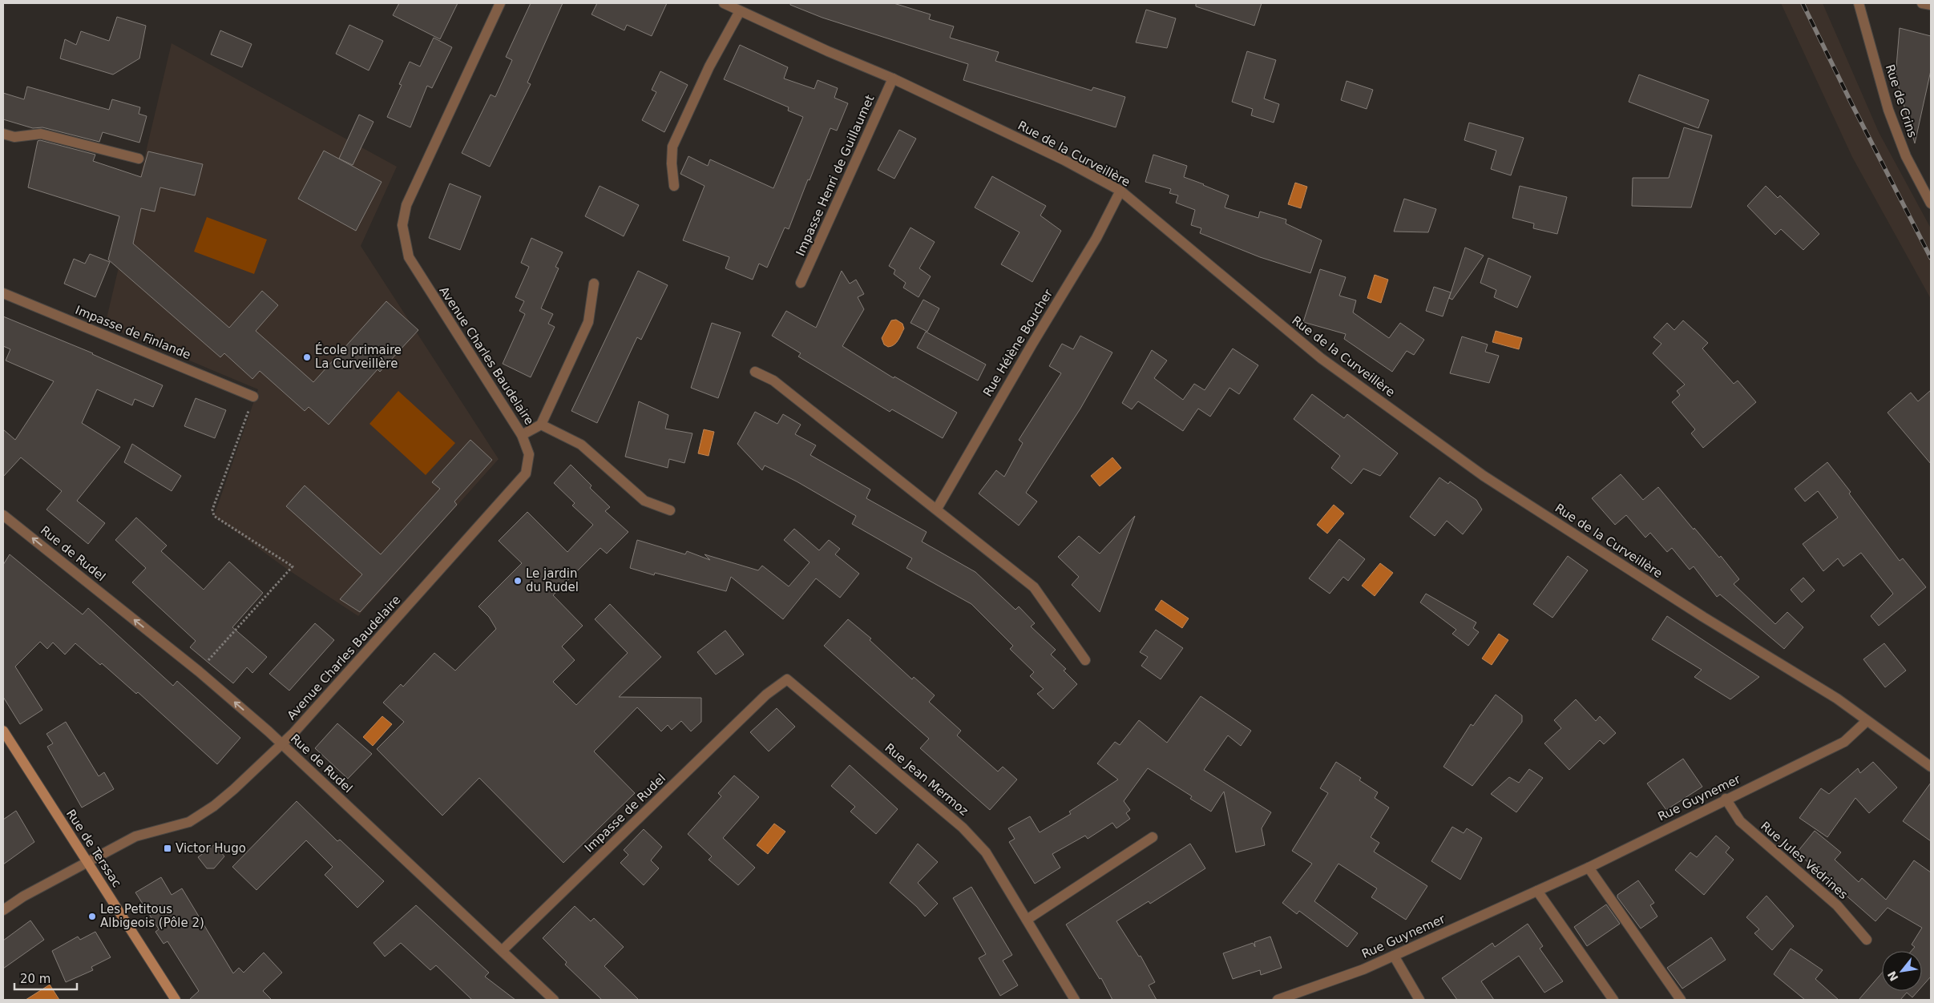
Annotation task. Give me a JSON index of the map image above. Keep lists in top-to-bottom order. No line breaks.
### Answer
{"streets":{"street":["Rue de Crins","Rue de la Curveillère","Impasse Henri de Guillaumet","Impasse de Finlande","Rue Hélène Boucher","Avenue Charles Baudelaire","Rue de Rudel","Rue Jean Mermoz","Rue Guynemer","Impasse de Rudel","Rue de Terssac","Rue Jules Védrines"]},"crossings":[["Rue de la Curveillère","Impasse Henri de Guillaumet"],["Rue de la Curveillère","Rue Hélène Boucher"],["Rue de la Curveillère","Rue Guynemer"],["Avenue Charles Baudelaire","Rue de Rudel"],["Avenue Charles Baudelaire","Rue de Terssac"],["Rue de Rudel","Impasse de Rudel"],["Rue Jean Mermoz","Impasse de Rudel"],["Rue Guynemer","Rue Jules Védrines"]],"one_way":["Rue de Rudel"],"places":{"other":["École primaire La Curveillère","Le jardin du Rudel","Les Petitous Albigeois (Pôle 2)"],"transit":["Victor Hugo"]},"scale_bar":"20 m","north":"bottom left"}
